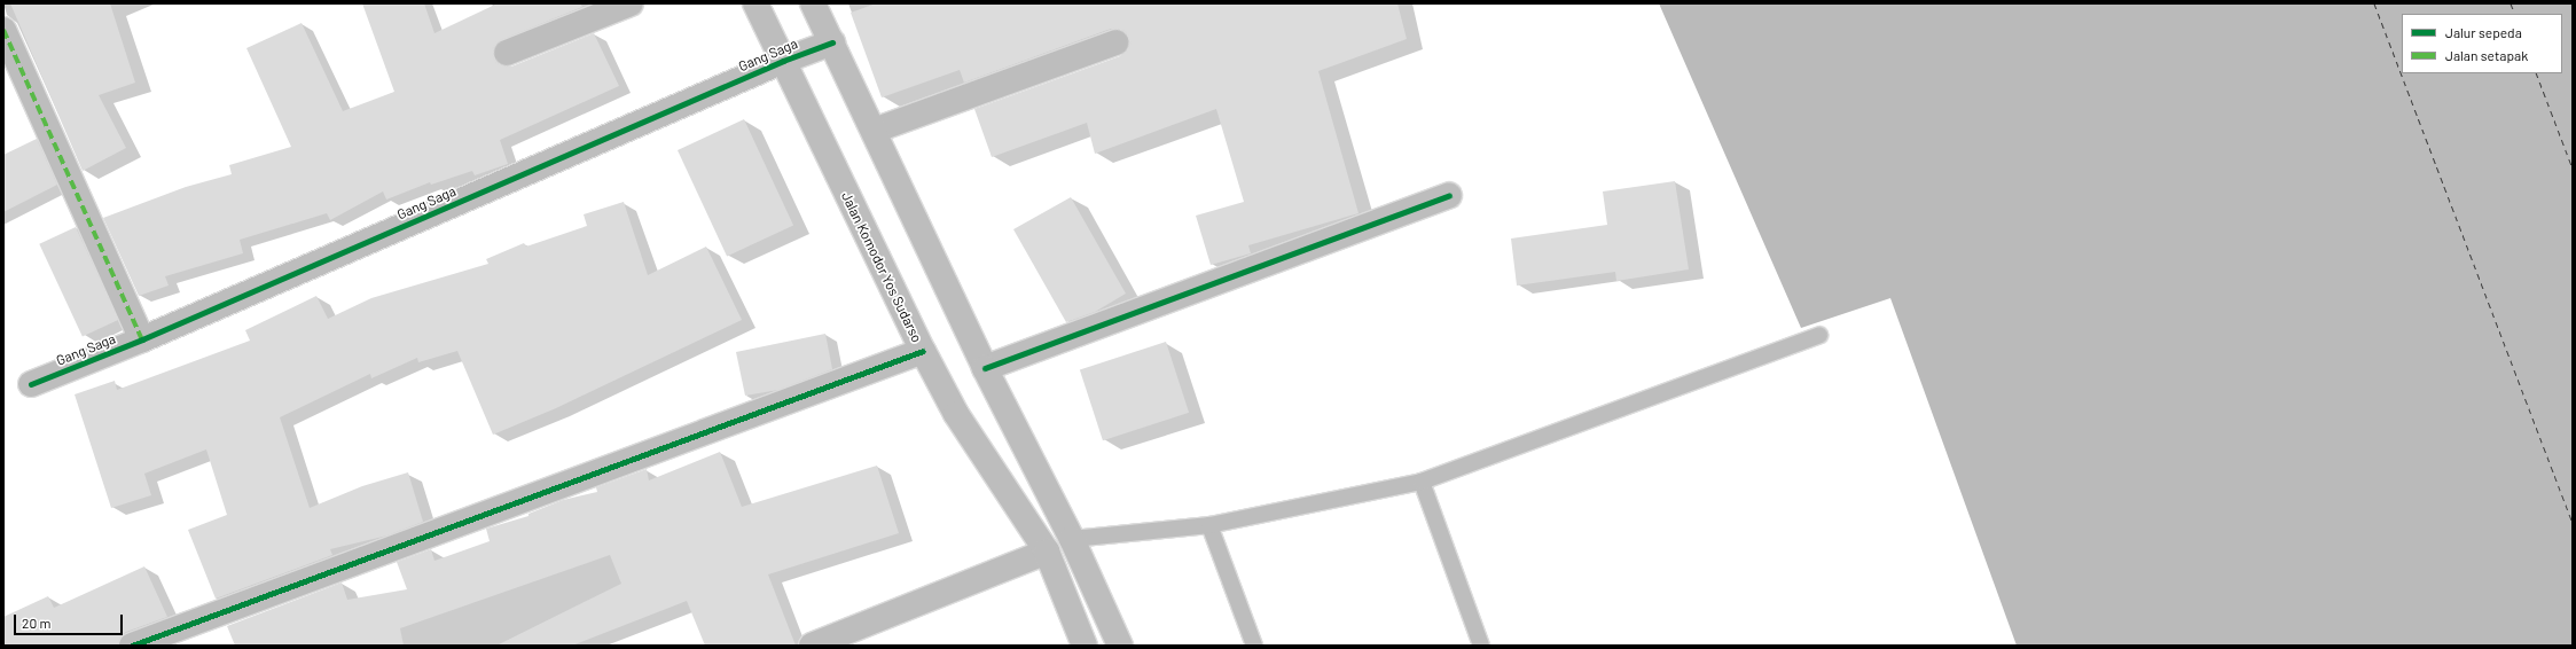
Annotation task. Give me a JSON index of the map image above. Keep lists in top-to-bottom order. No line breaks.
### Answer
{"streets":{"main road":["Gang Saga","Jalan Komodor Yos Sudarso"]},"crossings":[["Gang Saga","Jalan Komodor Yos Sudarso"]],"legend":["Jalur sepeda","Jalan setapak"],"scale_bar":"20 m"}
